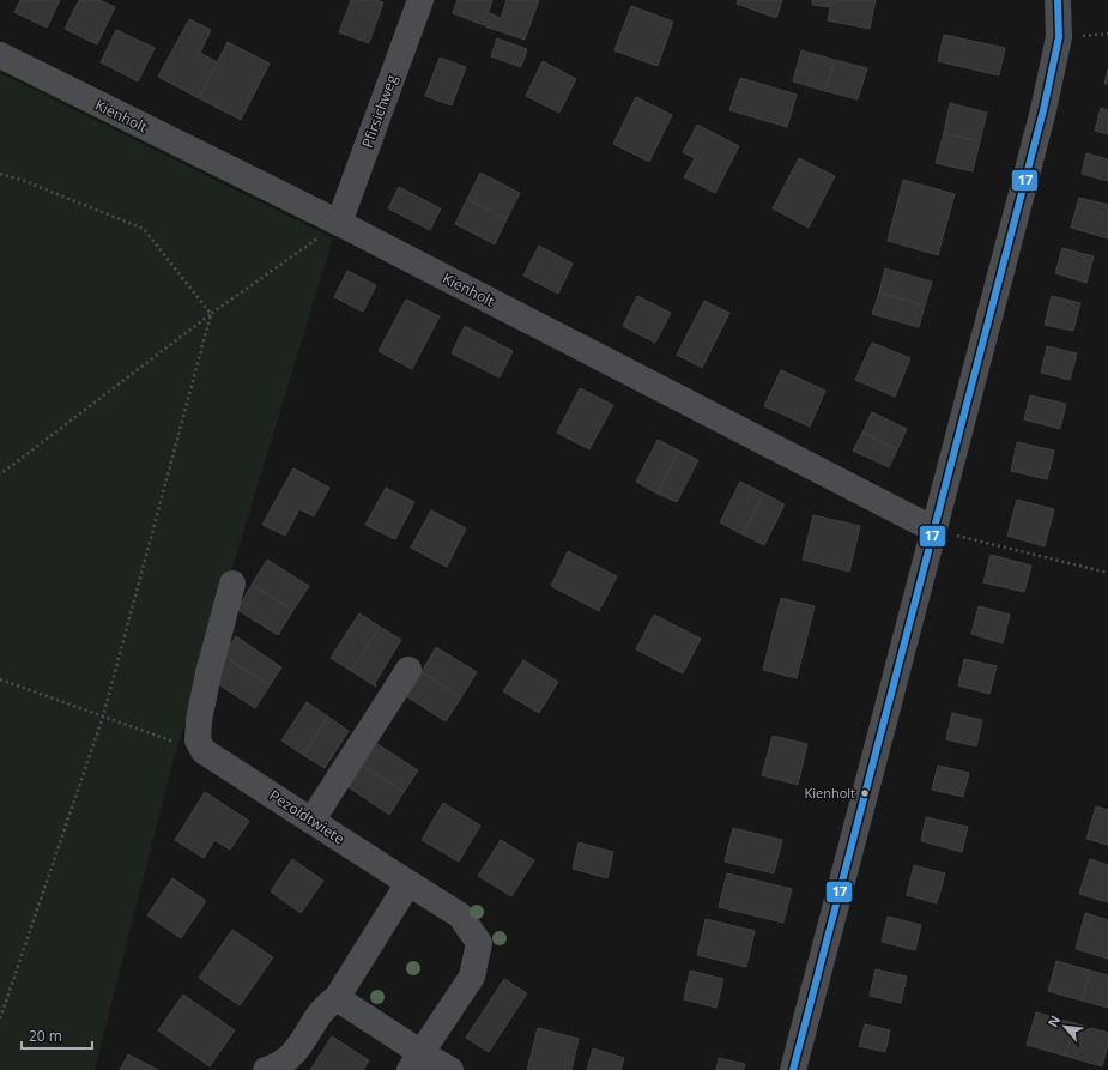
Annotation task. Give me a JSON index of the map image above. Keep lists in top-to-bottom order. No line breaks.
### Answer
{"streets":{"street":["Pfirsichweg","Kienholt","Pezoldtwiete"]},"crossings":[["Pfirsichweg","Kienholt"]],"places":["Kienholt"],"lines":["transit line 17"],"scale_bar":"20 m","north":"top left"}
